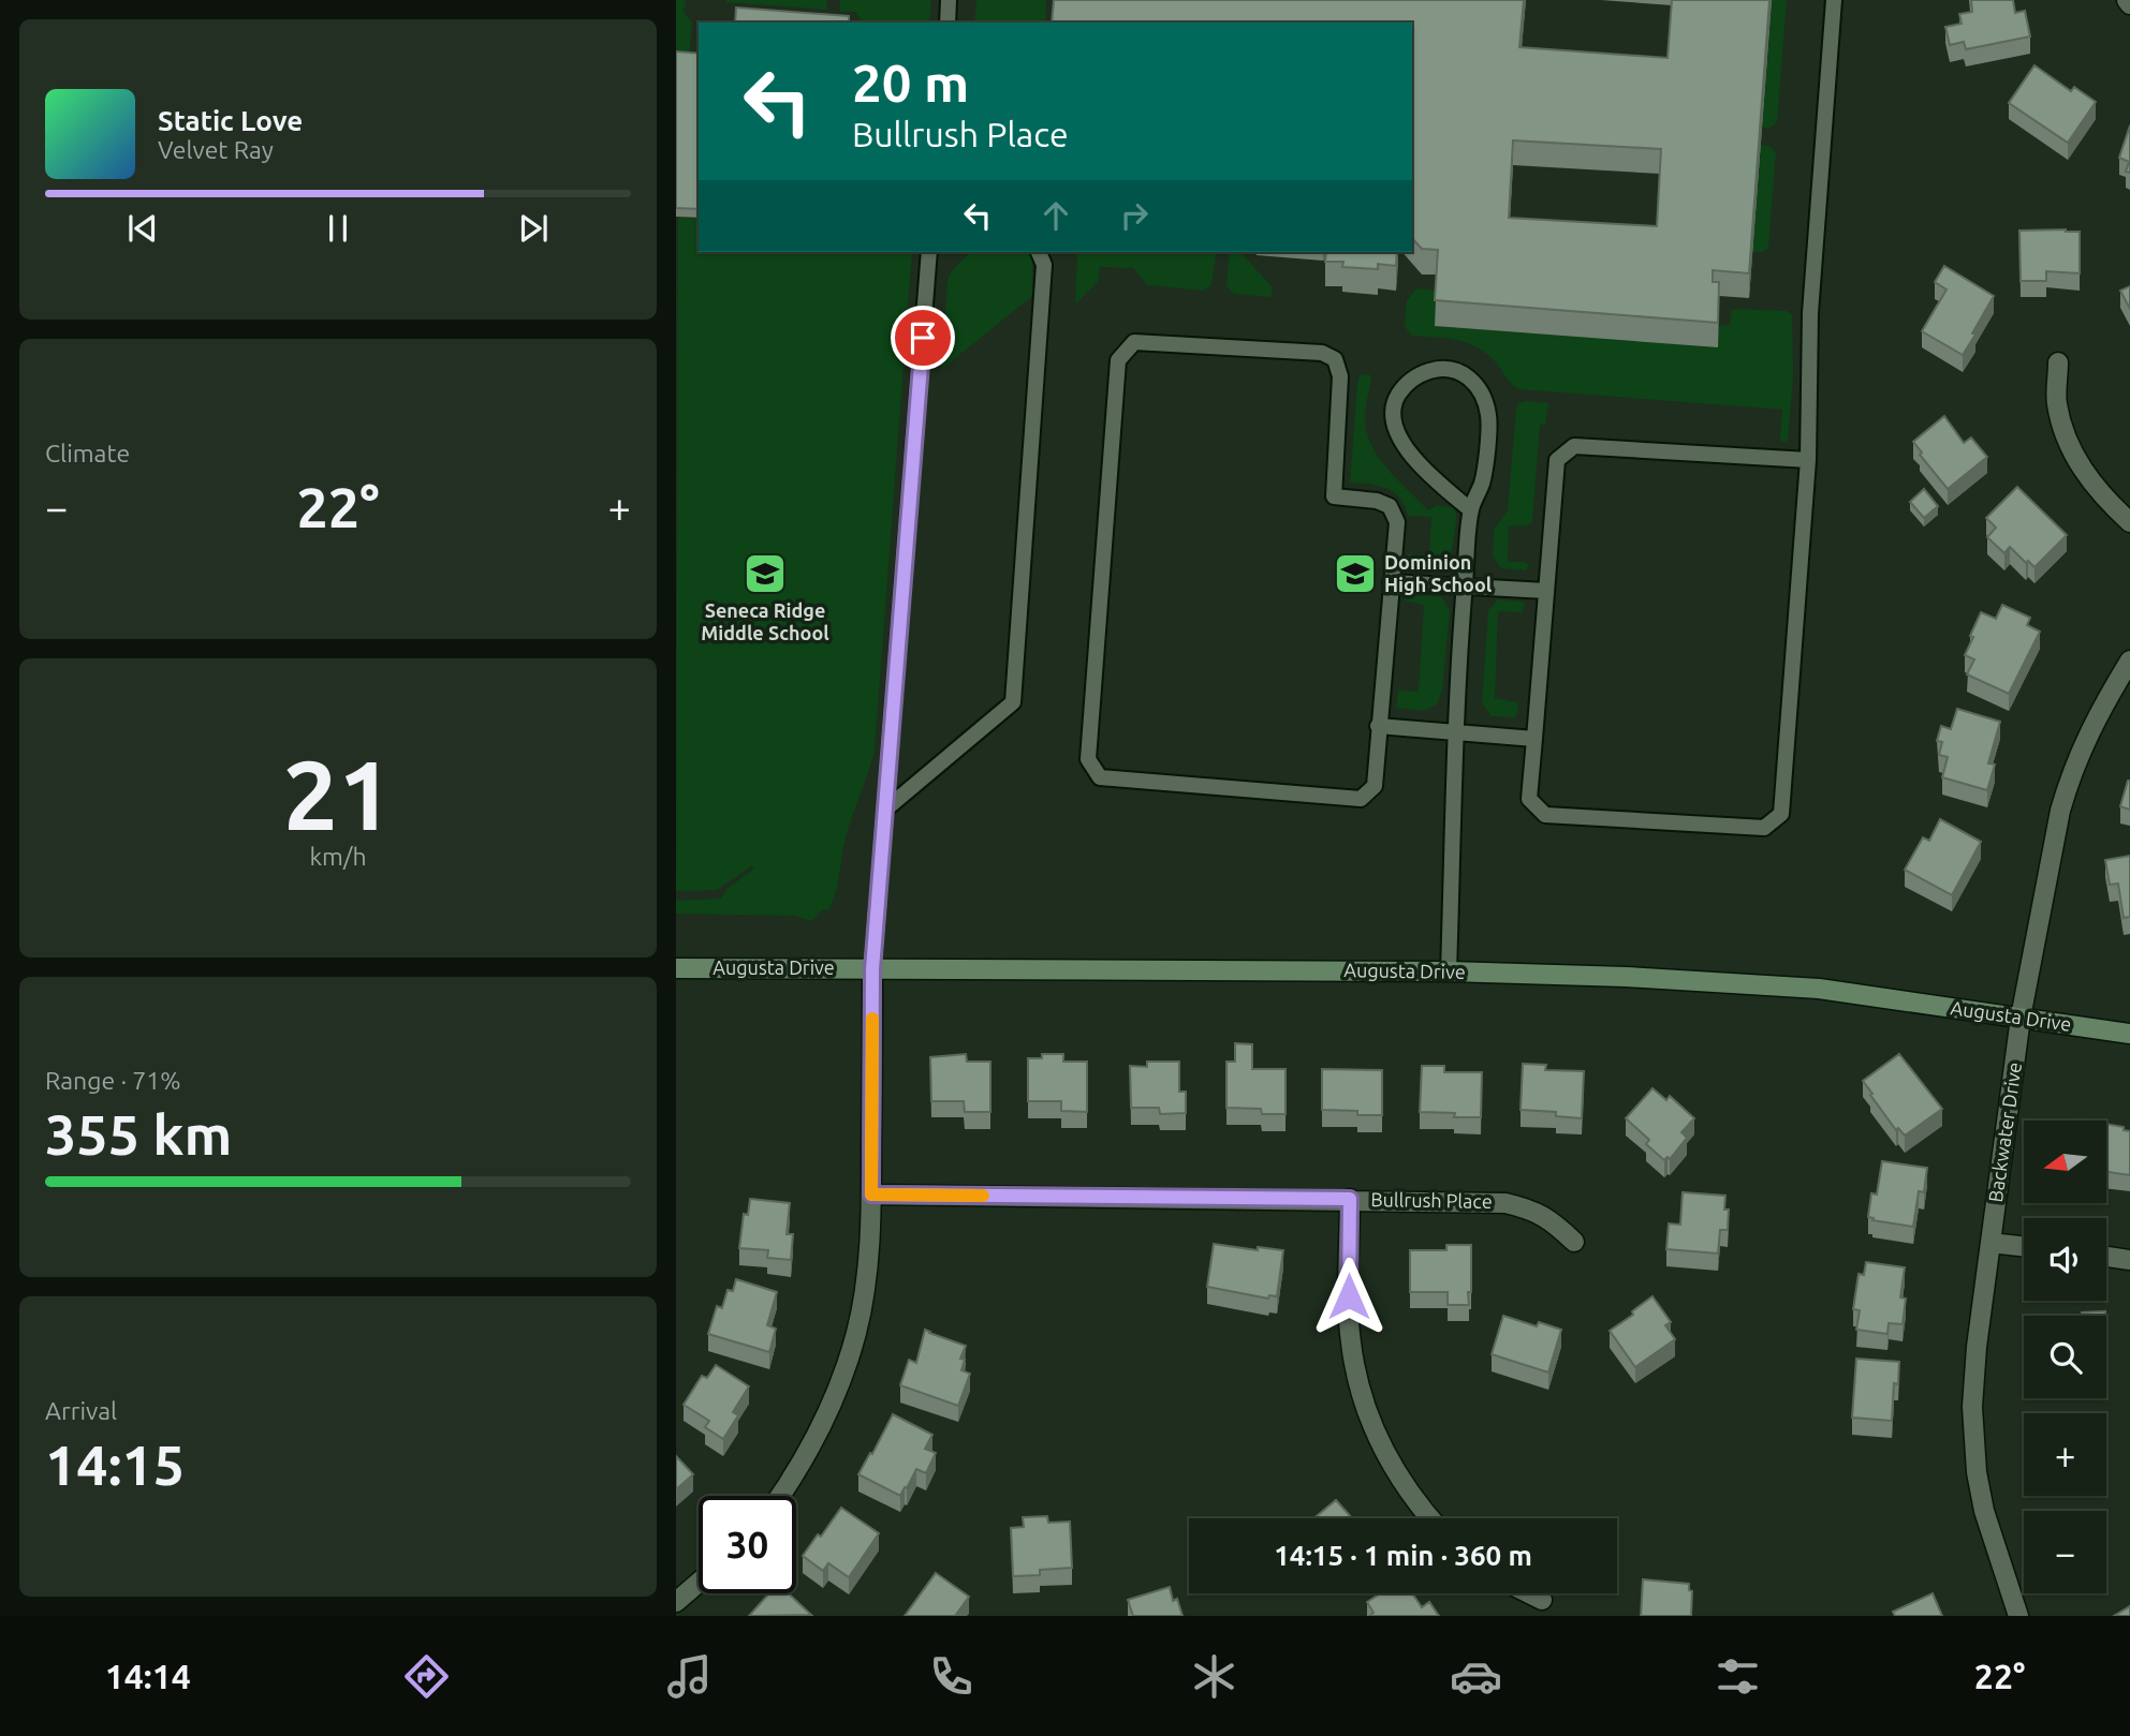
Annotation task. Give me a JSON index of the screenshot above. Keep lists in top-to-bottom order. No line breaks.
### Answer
{"streets":{"street":["Augusta Drive","Backwater Drive","Bullrush Place"]},"crossings":[["Augusta Drive","Backwater Drive"]],"places":{"school or university":["Seneca Ridge Middle School","Dominion High School"]},"north":"left","page":{"turn":["20 m","Bullrush Place"],"song":["Static Love","Velvet Ray"],"tile":["Climate",["21","km/h"],["Range · 71%","355 km"],["Arrival","14:15"]],"heat":["−","22°","+"],"map_buttons":["+","−"],"limit":"30","trip":"14:15 · 1 min · 360 m","tabs":["14:14","22°"]}}
